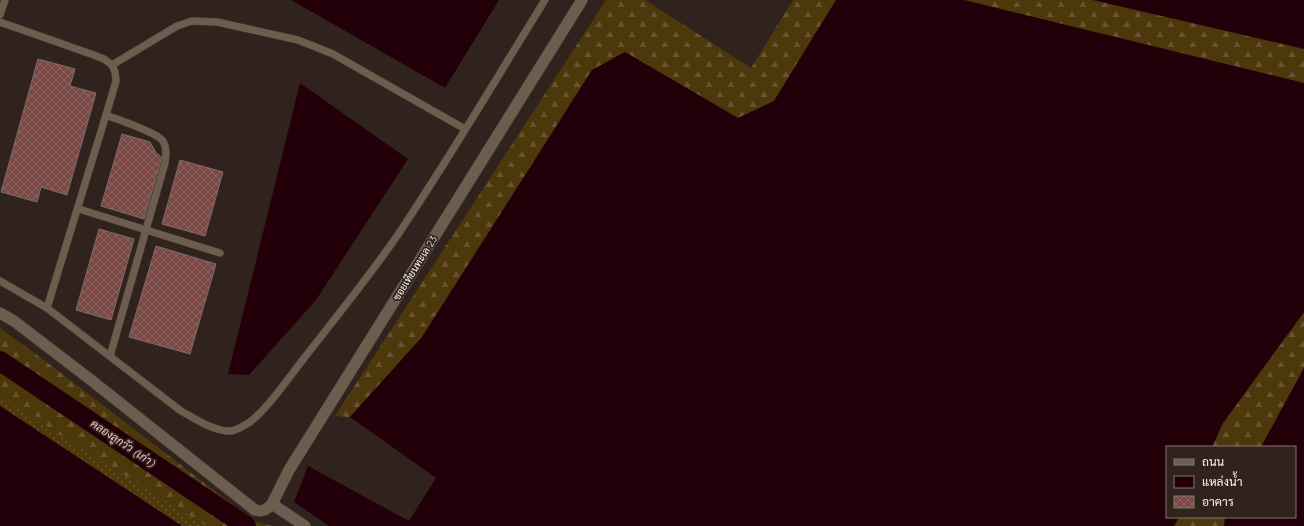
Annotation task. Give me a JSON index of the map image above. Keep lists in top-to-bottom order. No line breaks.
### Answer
{"streets":{"street":["ซอยเทียนทะเล 23"]},"water":["คลองลูกวัว (เก่า)"],"legend":["ถนน","แหล่งน้ำ","อาคาร"]}
